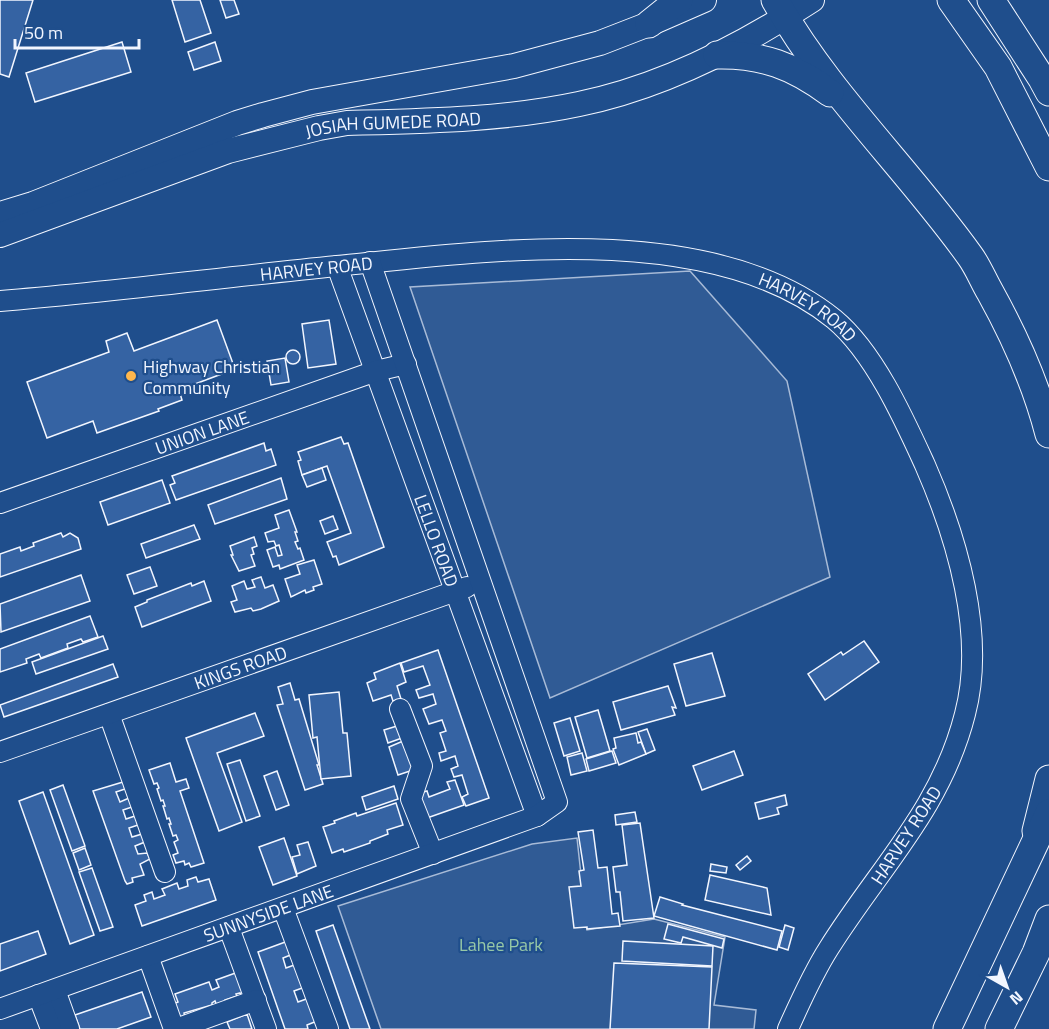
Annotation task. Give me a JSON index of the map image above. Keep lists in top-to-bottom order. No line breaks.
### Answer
{"streets":{"main road":["JOSIAH GUMEDE ROAD"],"street":["HARVEY ROAD","UNION LANE","LELLO ROAD","KINGS ROAD","SUNNYSIDE LANE"]},"crossings":[["HARVEY ROAD","LELLO ROAD"],["UNION LANE","LELLO ROAD"],["LELLO ROAD","KINGS ROAD"],["LELLO ROAD","SUNNYSIDE LANE"]],"parks":["Lahee Park"],"places":["Highway Christian Community"],"scale_bar":"50 m","north":"bottom right"}
